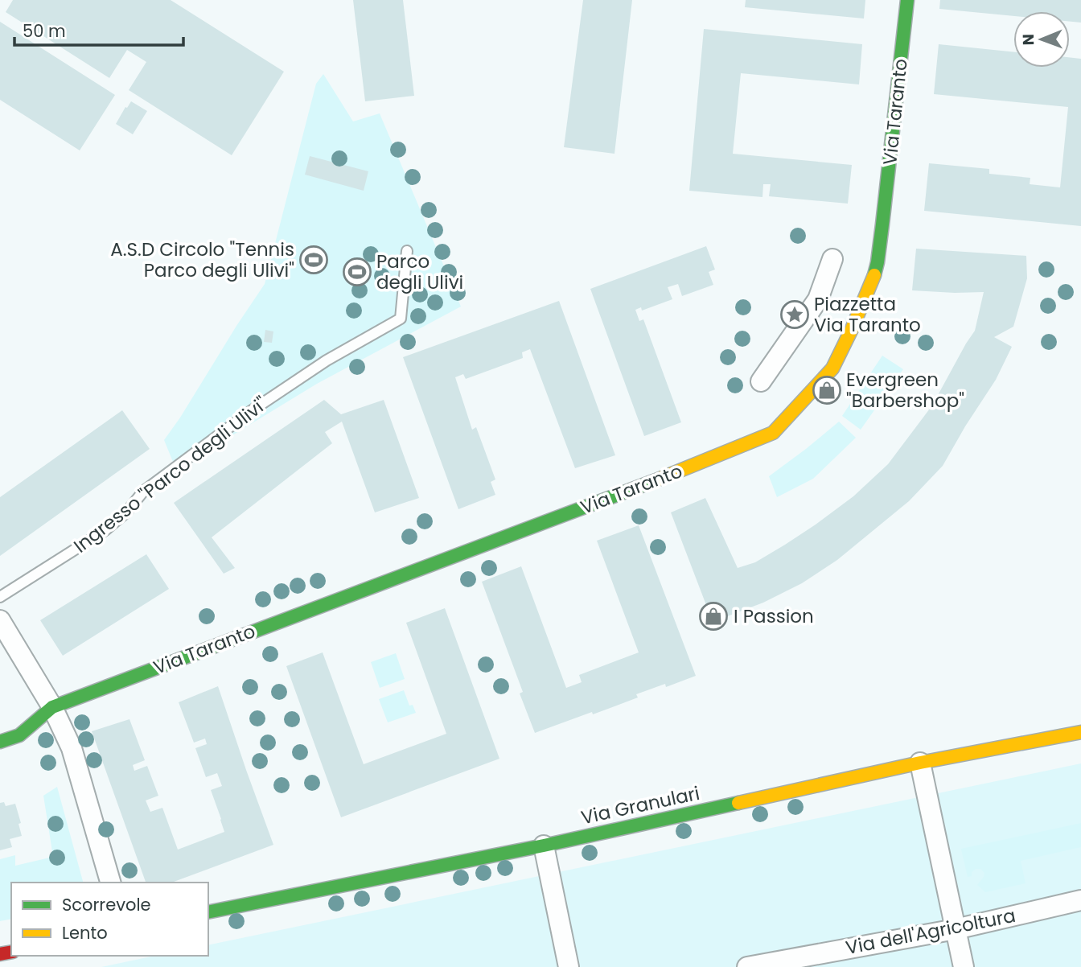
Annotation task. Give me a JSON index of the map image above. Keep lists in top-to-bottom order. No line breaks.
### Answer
{"streets":{"street":["Via Taranto","Via Granulari","Via dell'Agricoltura"],"lane":["Ingresso \"Parco degli Ulivi\""]},"places":{"sports":["A.S.D Circolo \"Tennis Parco degli Ulivi\"","Parco degli Ulivi"],"place":["Piazzetta Via Taranto"],"shop":["Evergreen \"Barbershop\"","I Passion"]},"legend":["Scorrevole","Lento"],"scale_bar":"50 m","north":"left"}
